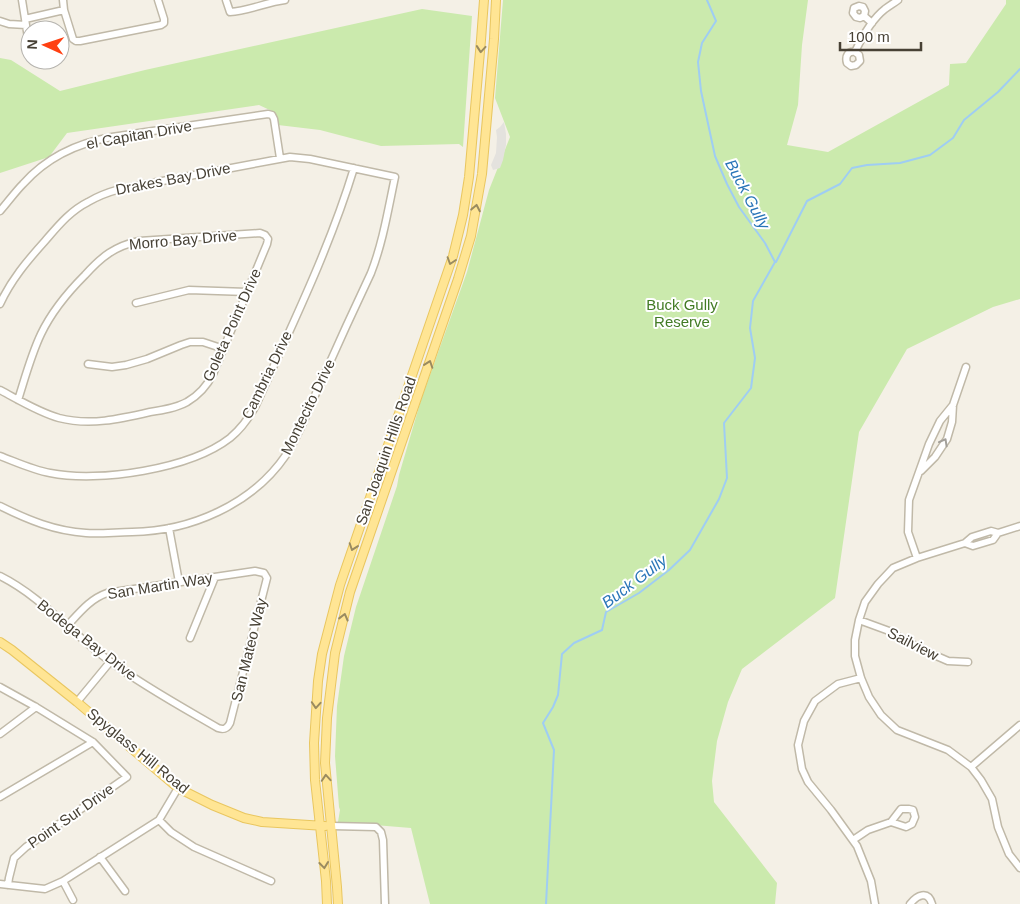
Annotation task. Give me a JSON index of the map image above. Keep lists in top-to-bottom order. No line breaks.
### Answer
{"streets":{"main road":["San Joaquin Hills Road","Spyglass Hill Road"],"street":["el Capitan Drive","Drakes Bay Drive","Morro Bay Drive","Goleta Point Drive","Cambria Drive","Montecito Drive","San Martin Way","Bodega Bay Drive","Sailview","San Mateo Way","Point Sur Drive"]},"crossings":[["el Capitan Drive","Drakes Bay Drive"],["Drakes Bay Drive","Cambria Drive"],["Drakes Bay Drive","Montecito Drive"],["Morro Bay Drive","Goleta Point Drive"],["San Joaquin Hills Road","Spyglass Hill Road"],["San Martin Way","Bodega Bay Drive"],["San Martin Way","San Mateo Way"],["Bodega Bay Drive","San Mateo Way"]],"water":["Buck Gully"],"parks":["Buck Gully Reserve"],"scale_bar":"100 m","north":"left"}
